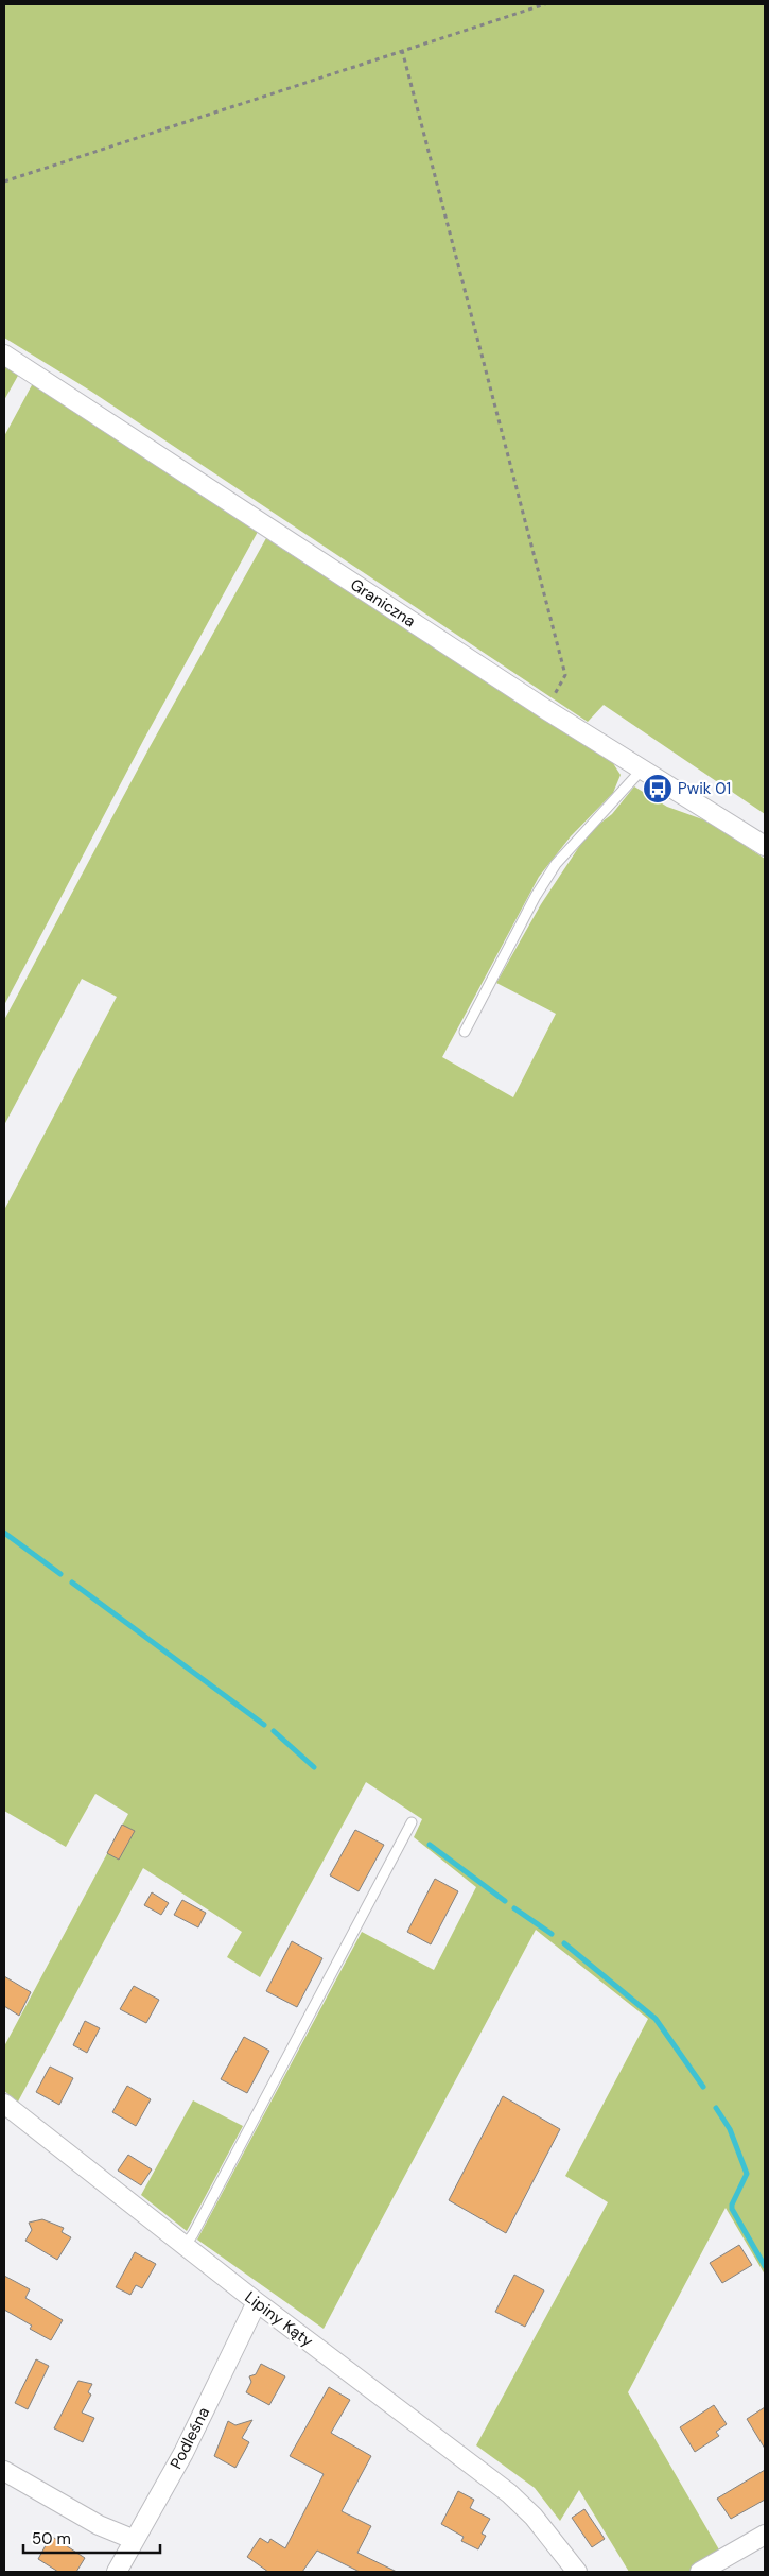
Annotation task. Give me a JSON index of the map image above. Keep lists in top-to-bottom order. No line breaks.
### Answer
{"streets":{"street":["Graniczna","Lipiny Kąty","Podleśna"]},"crossings":[["Lipiny Kąty","Podleśna"]],"places":{"bus stop":["Pwik 01"]},"scale_bar":"50 m"}
